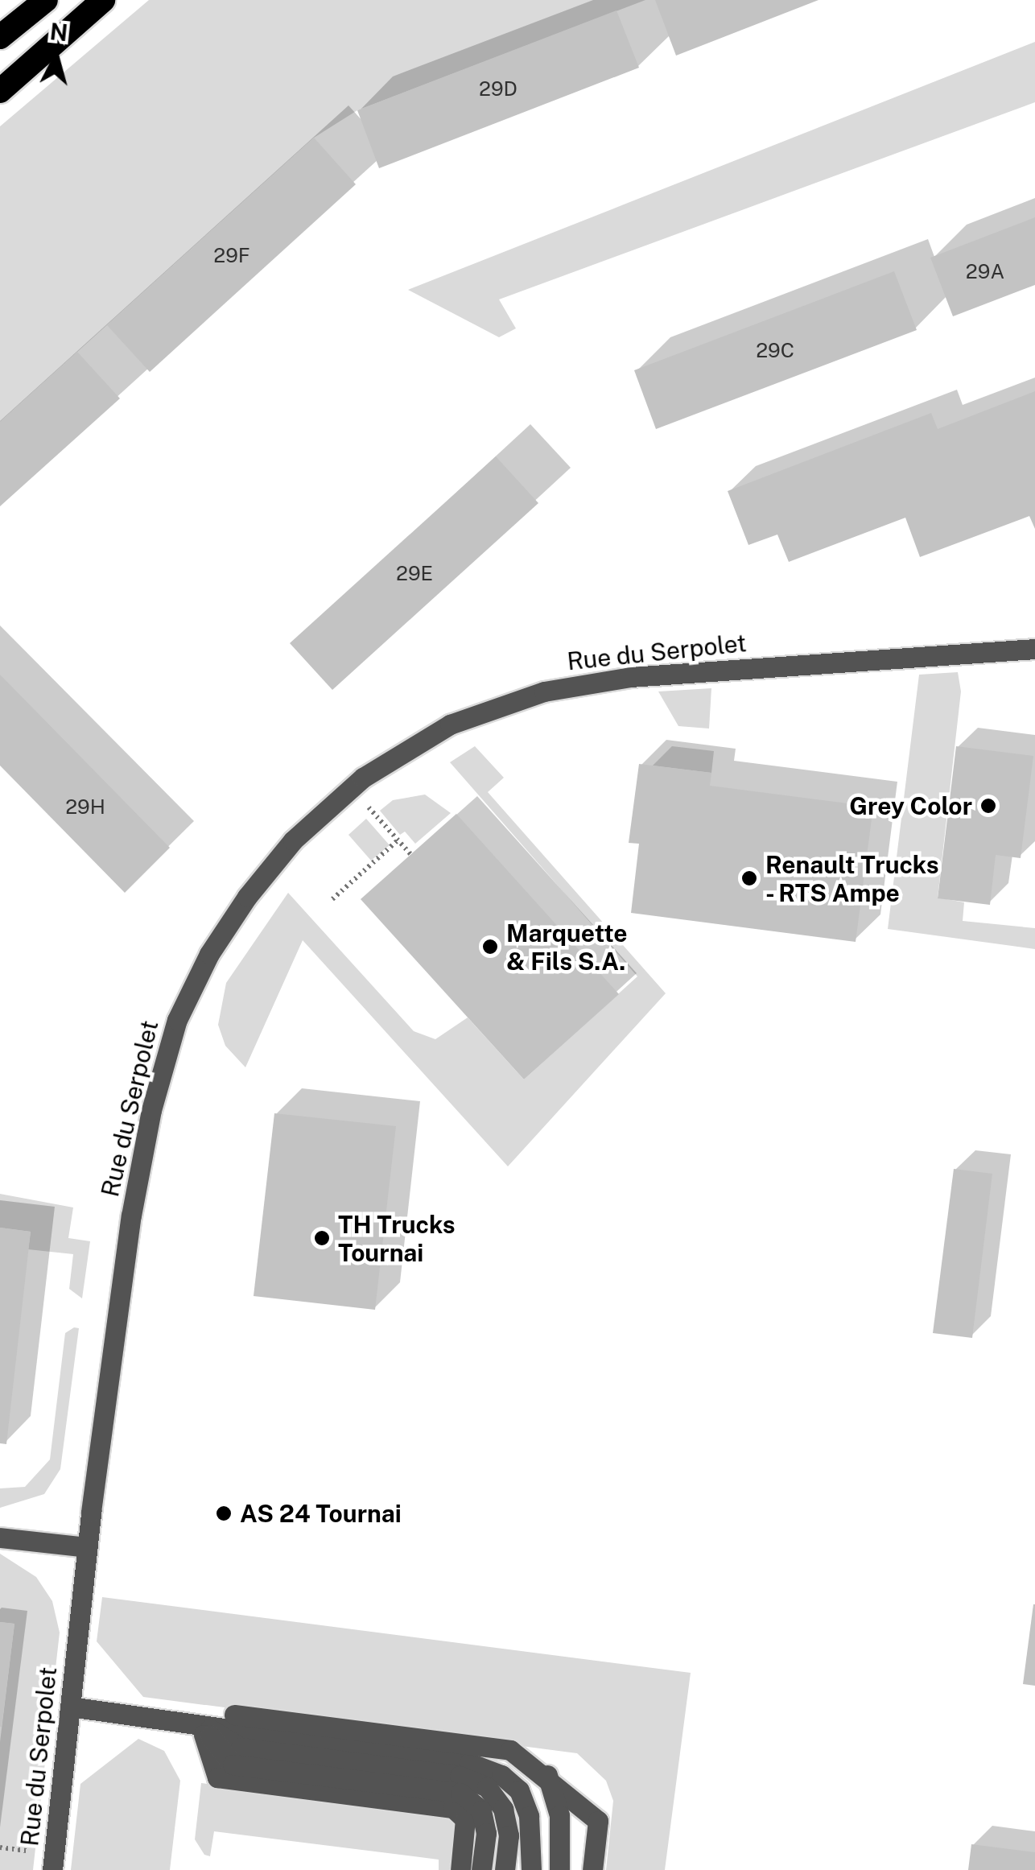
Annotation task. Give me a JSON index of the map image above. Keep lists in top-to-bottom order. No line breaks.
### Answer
{"streets":{"street":["Rue du Serpolet"]},"places":["Grey Color","Renault Trucks - RTS Ampe","Marquette & Fils S.A.","TH Trucks Tournai","AS 24 Tournai"],"house_numbers":["29D","29F","29A","29C","29E","29H"],"north":"top"}
